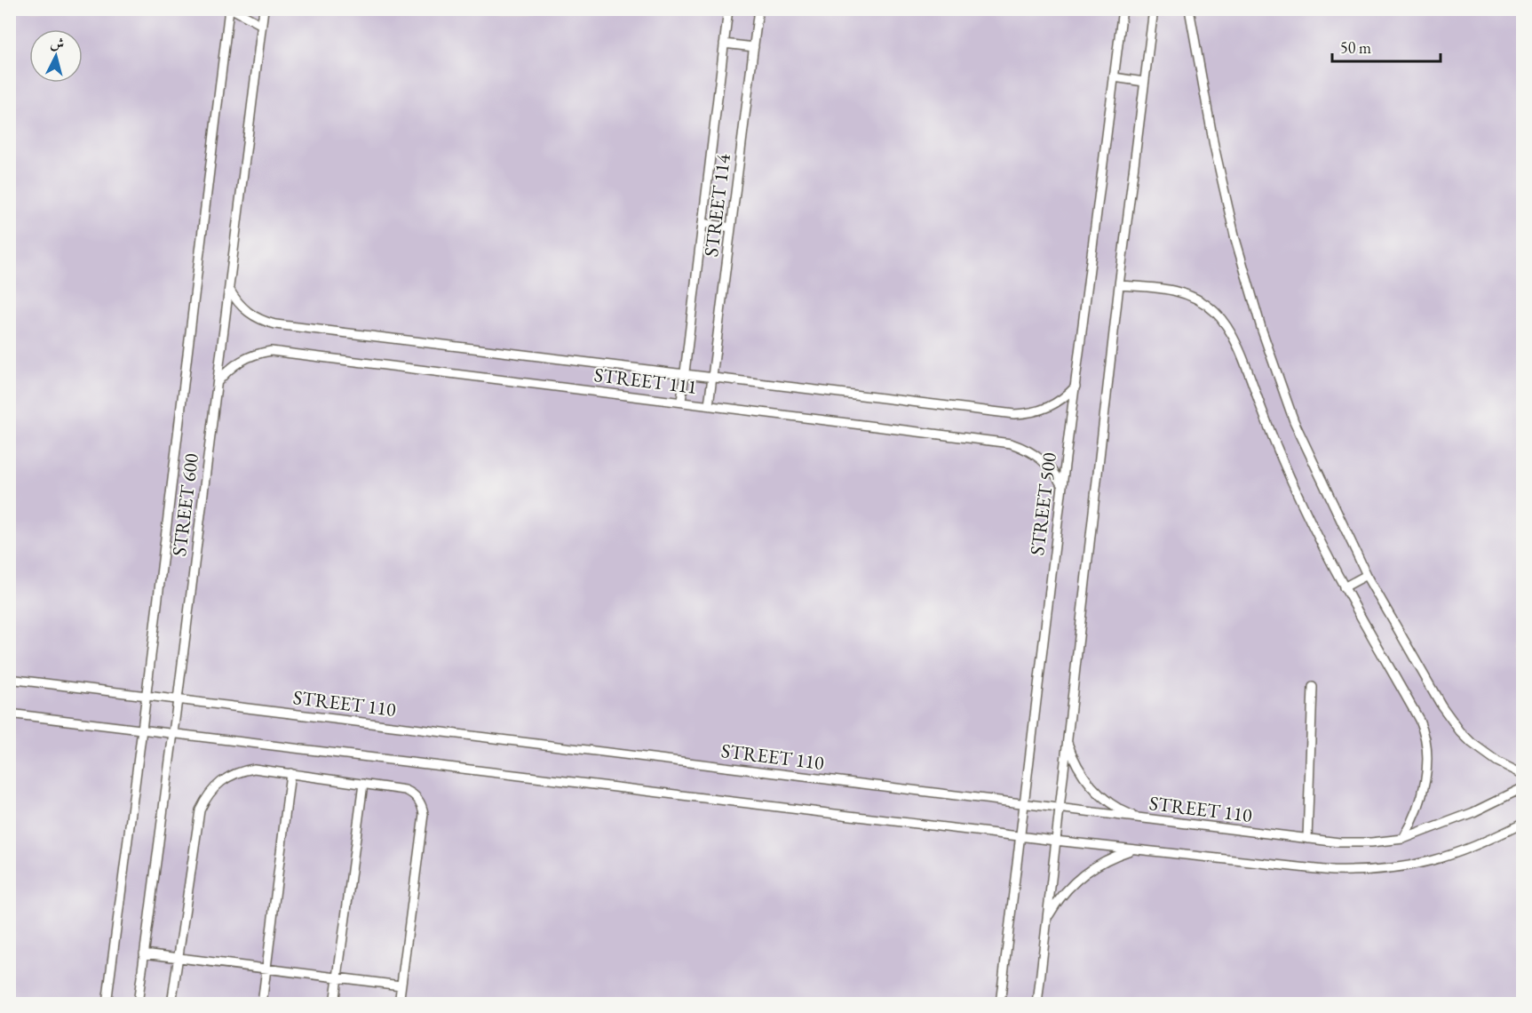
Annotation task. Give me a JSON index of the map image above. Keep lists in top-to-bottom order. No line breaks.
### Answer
{"streets":{"lane":["STREET 114","STREET 111","STREET 500","STREET 600","STREET 110"]},"crossings":[["STREET 114","STREET 111"],["STREET 111","STREET 500"],["STREET 111","STREET 600"],["STREET 500","STREET 110"],["STREET 600","STREET 110"]],"scale_bar":"50 m","north":"top"}
